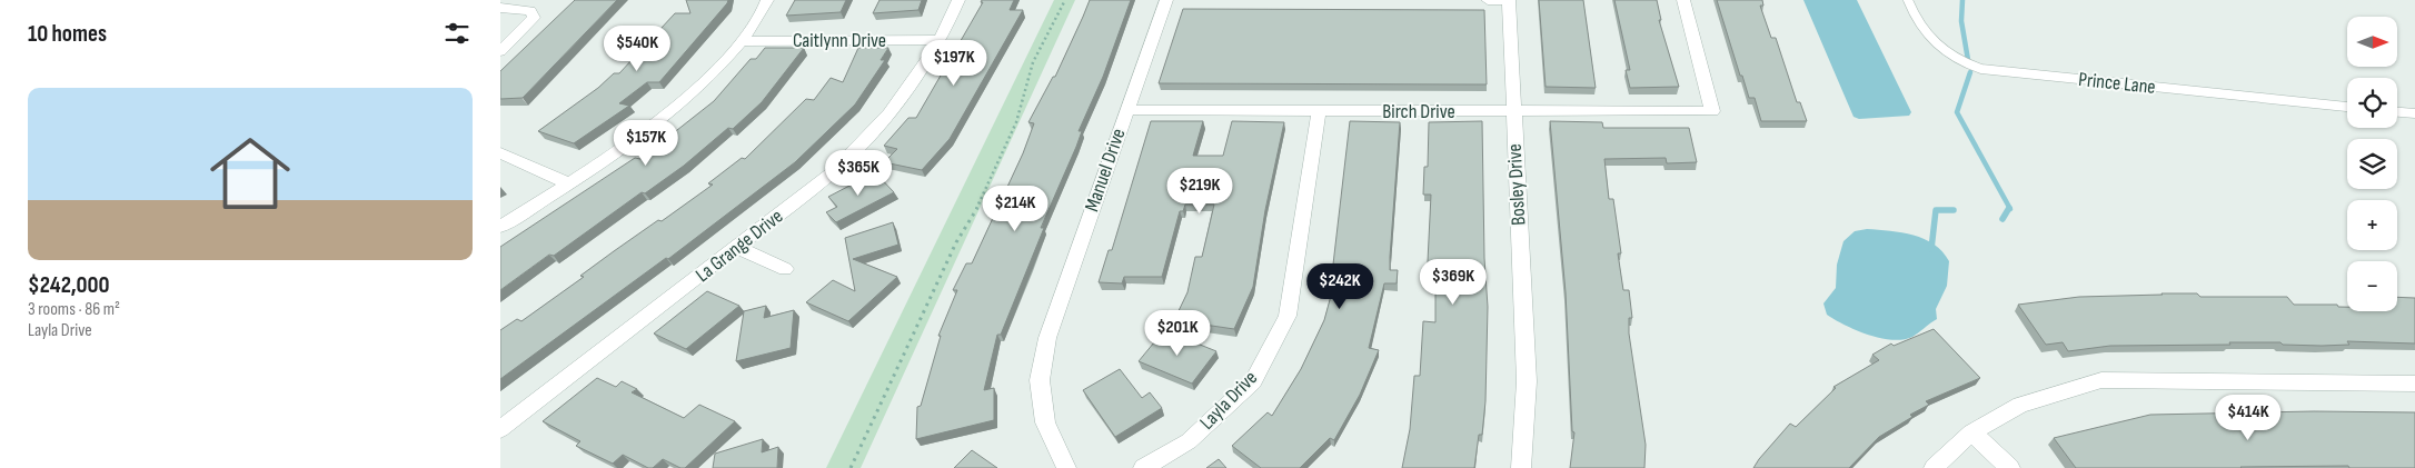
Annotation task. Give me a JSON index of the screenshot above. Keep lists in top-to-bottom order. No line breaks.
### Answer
{"streets":{"street":["Caitlynn Drive","Birch Drive","Manuel Drive","Bosley Drive","La Grange Drive","Layla Drive"],"lane":["Prince Lane"]},"crossings":[["Caitlynn Drive","La Grange Drive"],["Birch Drive","Manuel Drive"],["Birch Drive","Bosley Drive"],["Birch Drive","Layla Drive"]],"north":"right","page":{"heading":"10 homes","map_buttons":["+","−"],"price":["$540K","$197K","$157K","$365K","$219K","$214K","$369K","$242K","$201K","$414K"],"list":[{"name":"$242,000","note":"3 rooms · 86 m² · Layla Drive"}]}}
